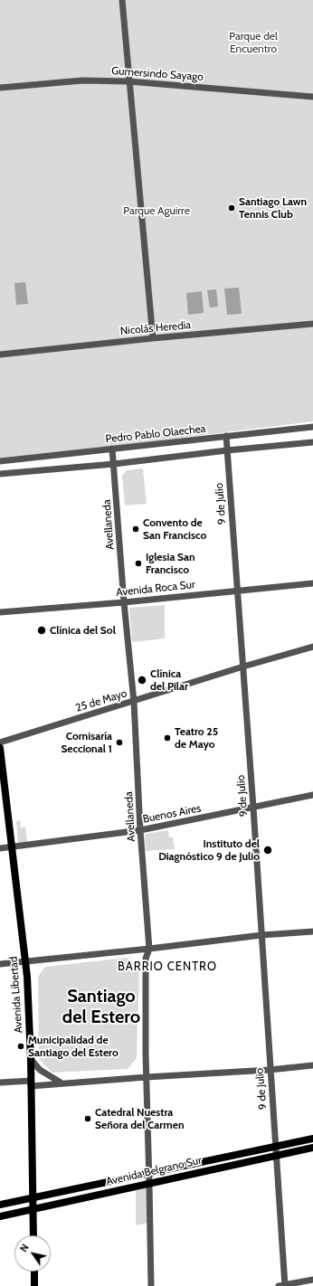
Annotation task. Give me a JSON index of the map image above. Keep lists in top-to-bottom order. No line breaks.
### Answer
{"streets":{"main road":["Avenida Libertad","Avenida Belgrano Sur"],"street":["Gumersindo Sayago","Nicolás Heredia","Pedro Pablo Olaechea","9 de Julio","Avellaneda","Avenida Roca Sur","25 de Mayo","Buenos Aires"]},"crossings":[["Pedro Pablo Olaechea","9 de Julio"],["Pedro Pablo Olaechea","Avellaneda"],["9 de Julio","Avenida Roca Sur"],["9 de Julio","25 de Mayo"],["9 de Julio","Buenos Aires"],["9 de Julio","Avenida Belgrano Sur"],["Avellaneda","Avenida Roca Sur"],["Avellaneda","25 de Mayo"],["Avellaneda","Buenos Aires"],["Avellaneda","Avenida Belgrano Sur"],["Buenos Aires","Avenida Libertad"],["Avenida Libertad","Avenida Belgrano Sur"]],"districts":["BARRIO CENTRO","Santiago del Estero"],"parks":["Parque del Encuentro","Parque Aguirre"],"places":["Santiago Lawn Tennis Club","Convento de San Francisco","Iglesia San Francisco","Clínica del Sol","Clínica del Pilar","Teatro 25 de Mayo","Comisaría Seccional 1","Instituto del Diagnóstico 9 de Julio","Municipalidad de Santiago del Estero","Catedral Nuestra Señora del Carmen"],"north":"top left"}
